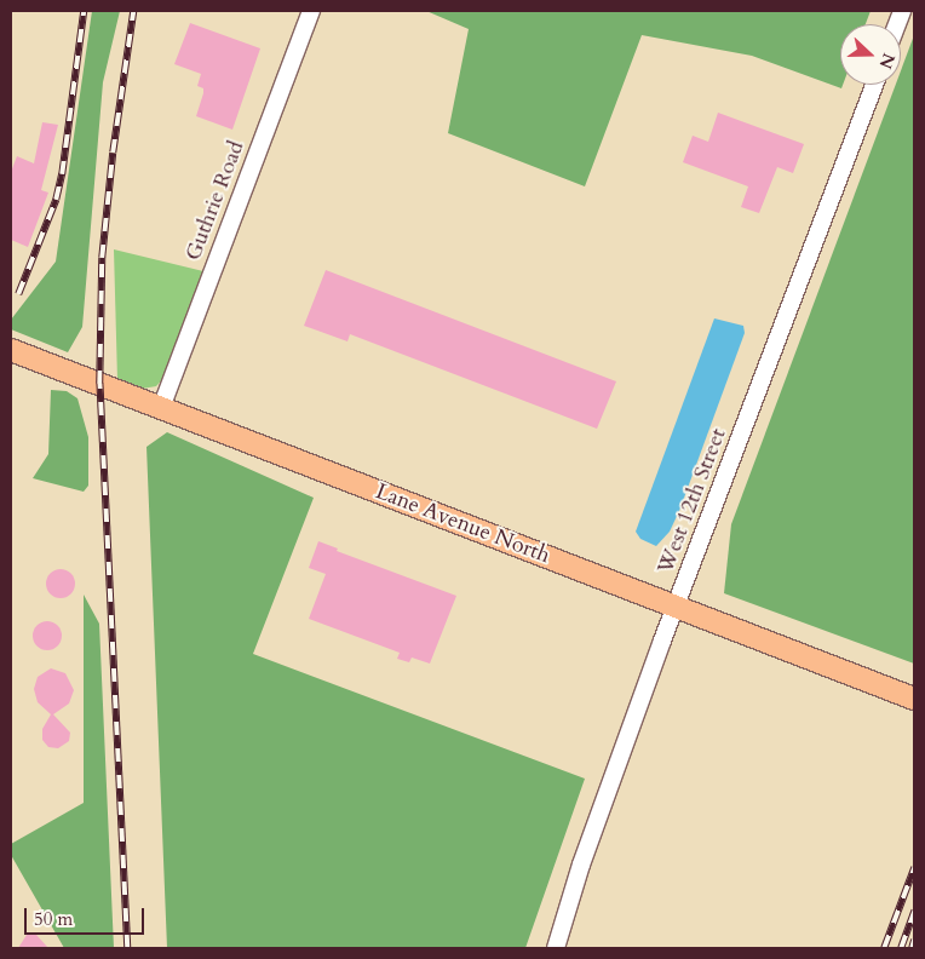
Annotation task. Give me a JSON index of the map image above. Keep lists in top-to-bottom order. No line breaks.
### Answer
{"streets":{"main road":["Lane Avenue North"],"street":["Guthrie Road","West 12th Street"]},"crossings":[["Guthrie Road","Lane Avenue North"],["West 12th Street","Lane Avenue North"]],"scale_bar":"50 m","north":"right"}
